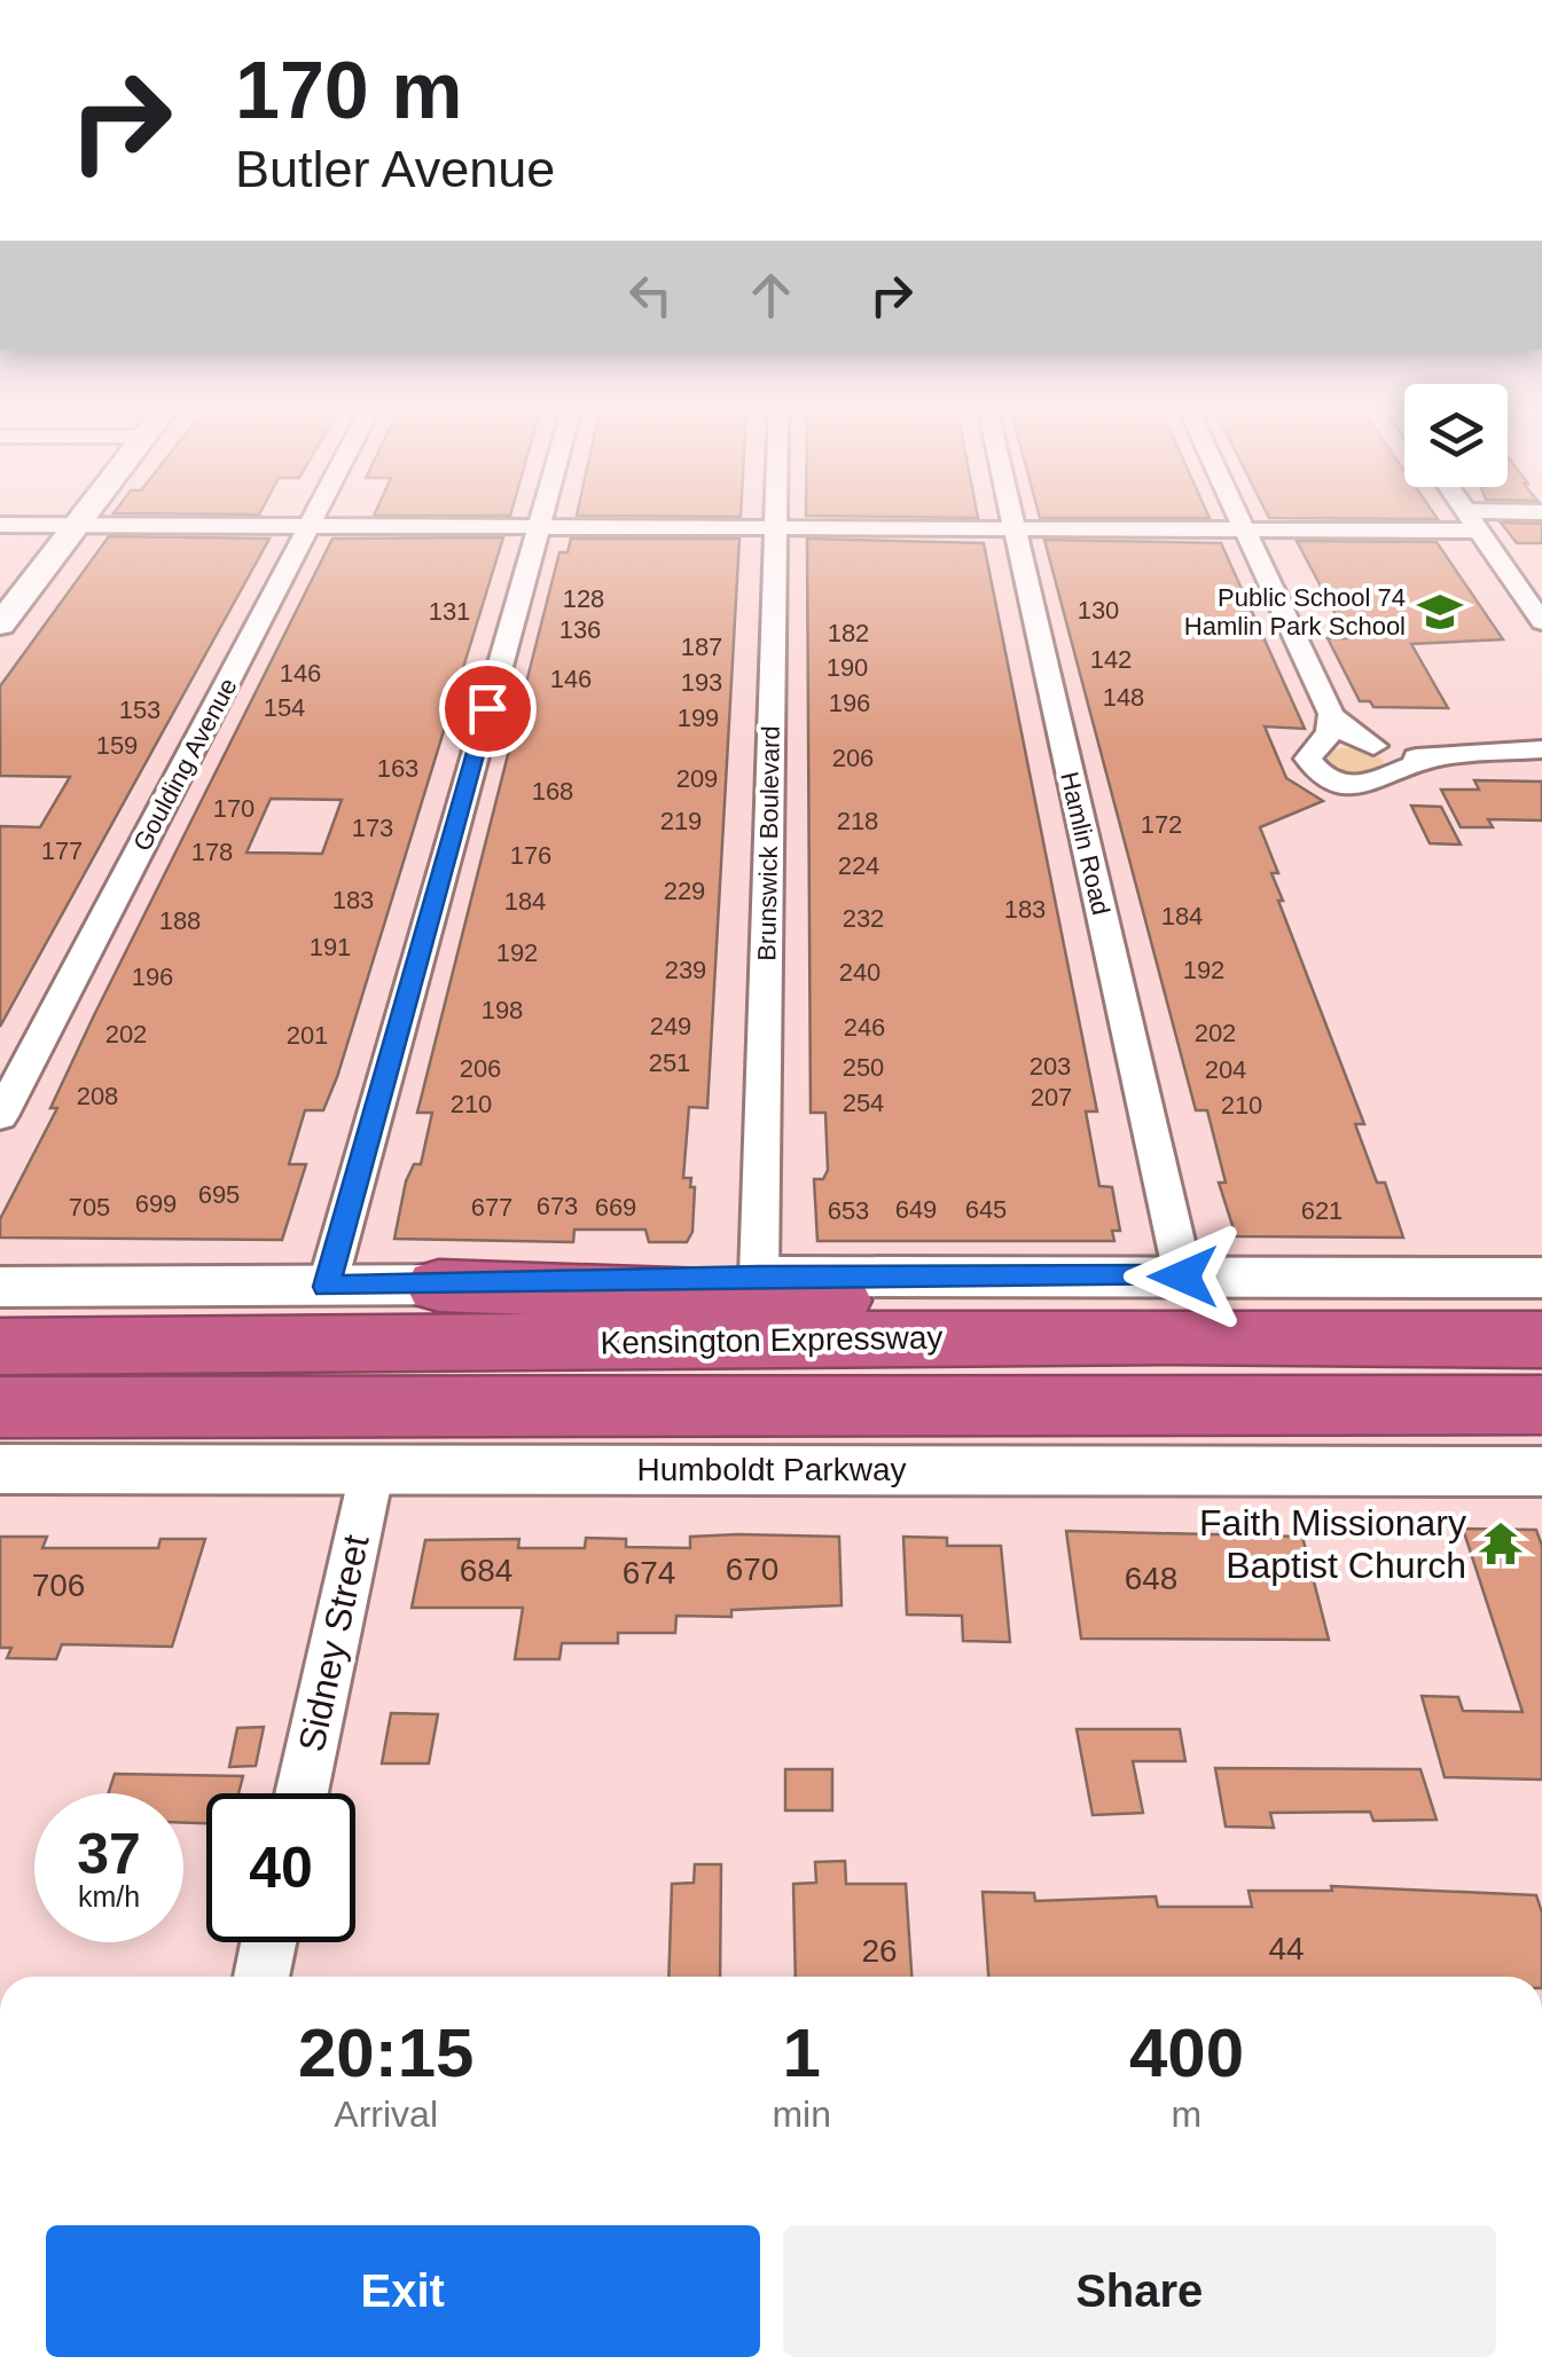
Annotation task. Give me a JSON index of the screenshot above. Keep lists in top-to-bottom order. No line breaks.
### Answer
{"streets":{"highway":["Kensington Expressway"],"street":["Goulding Avenue","Brunswick Boulevard","Hamlin Road","Humboldt Parkway","Sidney Street"]},"crossings":[["Hamlin Road","Kensington Expressway"],["Humboldt Parkway","Sidney Street"]],"places":{"school or university":["Public School 74 Hamlin Park School"],"temple":["Faith Missionary Baptist Church"]},"house_numbers":["128","130","131","136","182","187","142","190","146","146","193","148","196","154","153","199","159","206","163","209","168","170","219","218","172","173","177","178","176","224","229","183","184","183","184","232","188","191","192","239","192","240","196","198","249","246","202","202","201","251","203","250","206","204","208","207","254","210","210","695","699","673","705","677","669","649","645","653","621","670","684","674","648","706","44","26"],"page":{"turn":["170 m","Butler Avenue"],"speed":"37 km/h","limit":"40","eta":["20:15","Arrival","1","min","400","m"],"buttons":["Exit","Share"]}}
